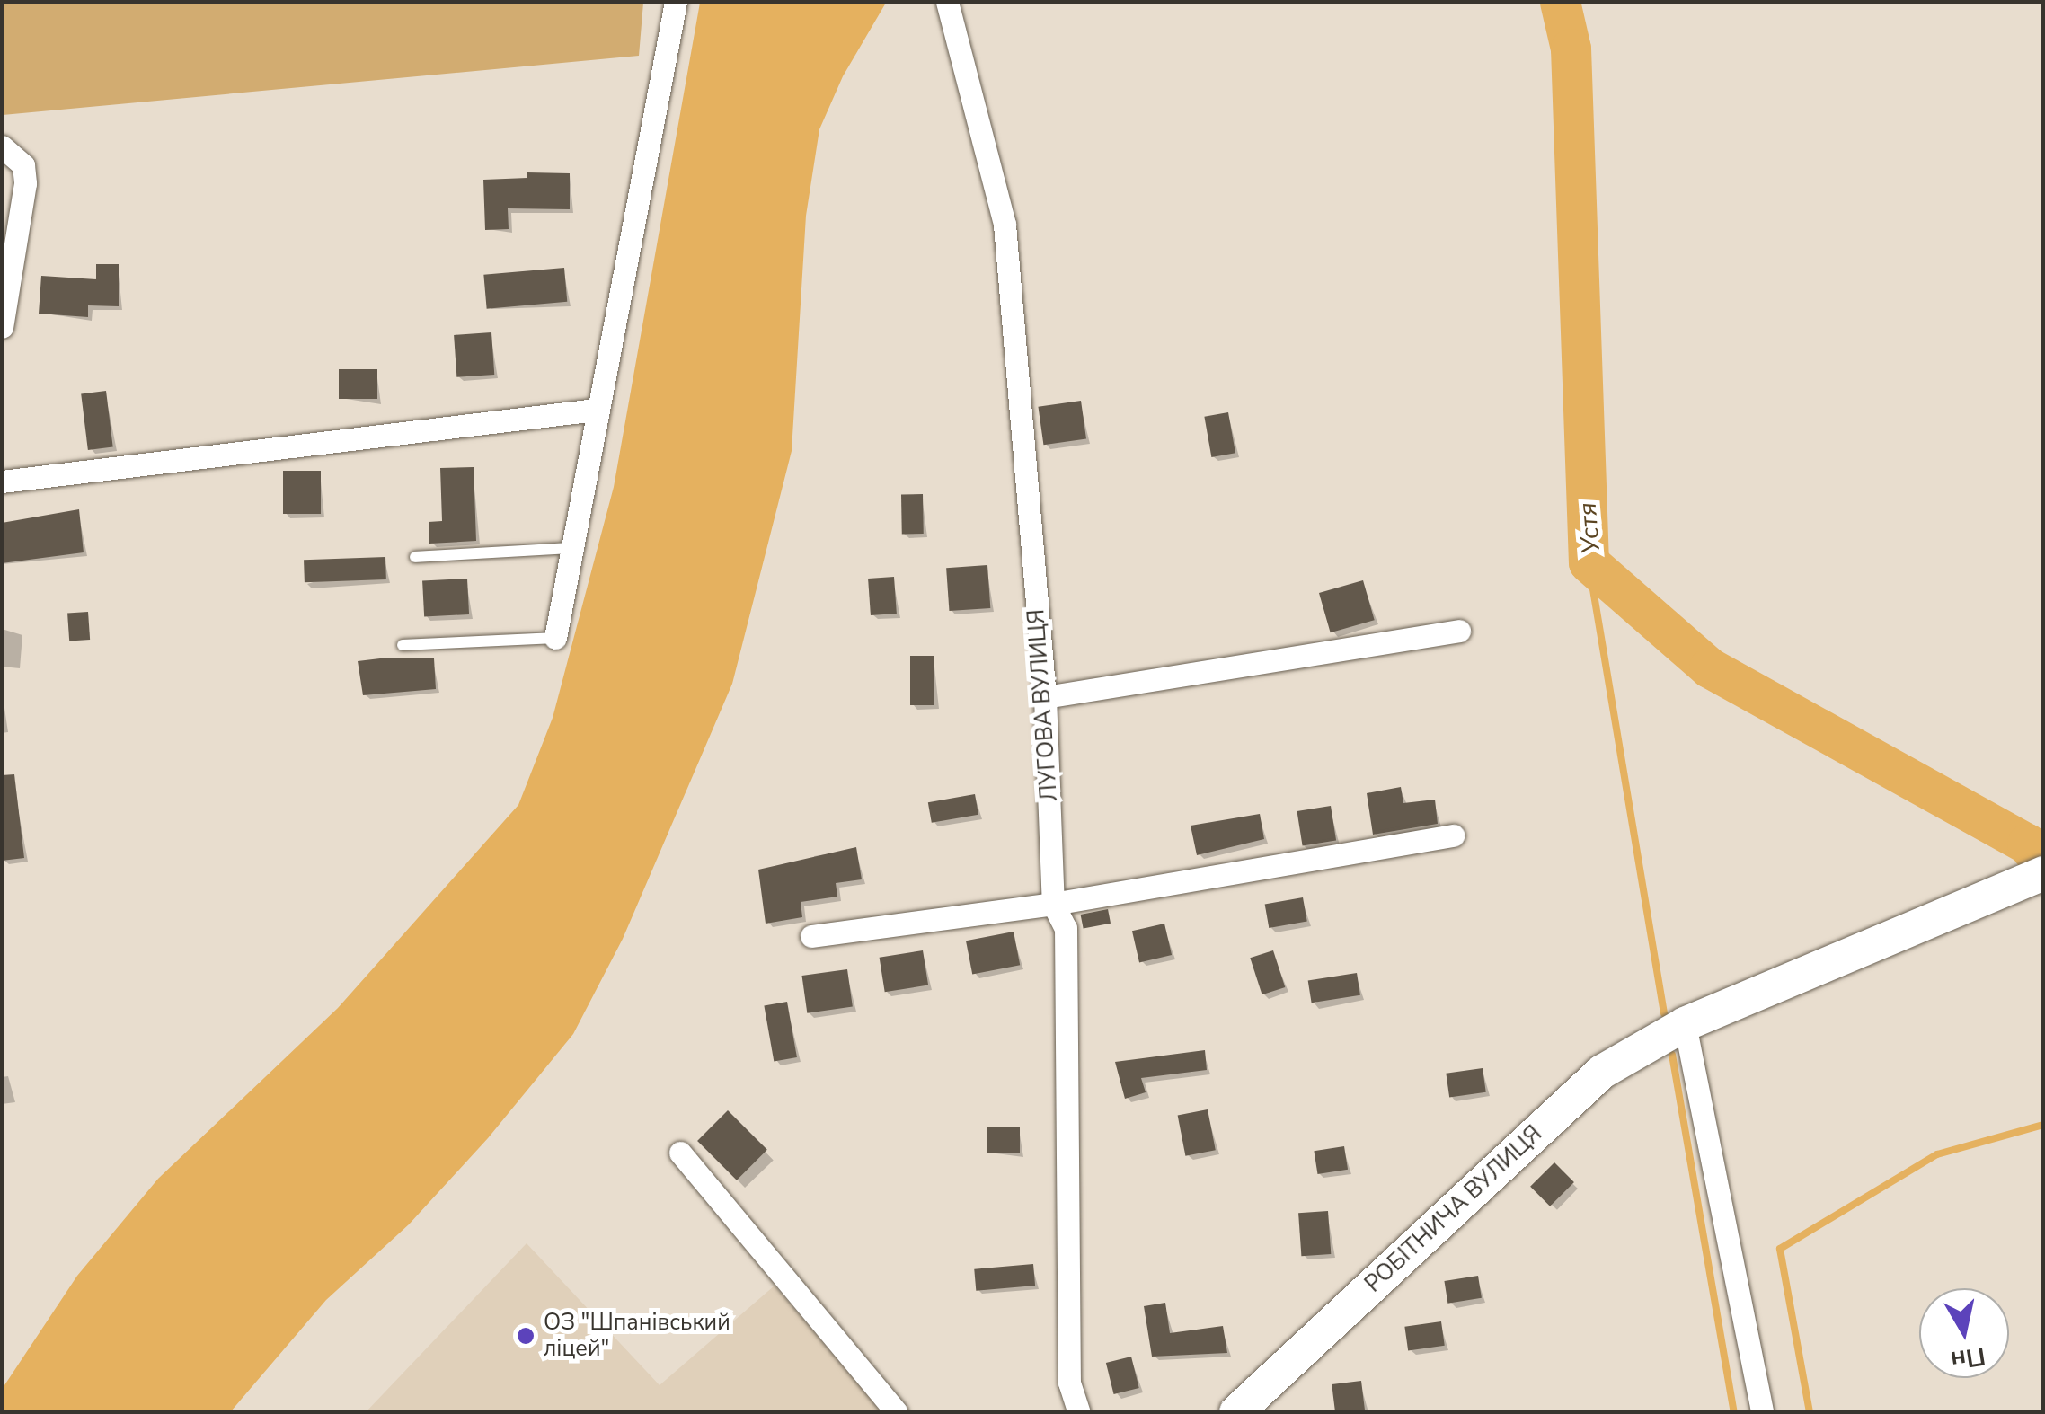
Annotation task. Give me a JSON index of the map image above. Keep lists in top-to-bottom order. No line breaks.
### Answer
{"streets":{"street":["ЛУГОВА ВУЛИЦЯ","РОБІТНИЧА ВУЛИЦЯ"]},"water":["Устя"],"places":["ОЗ \"Шпанівський ліцей\""],"north":"bottom"}
